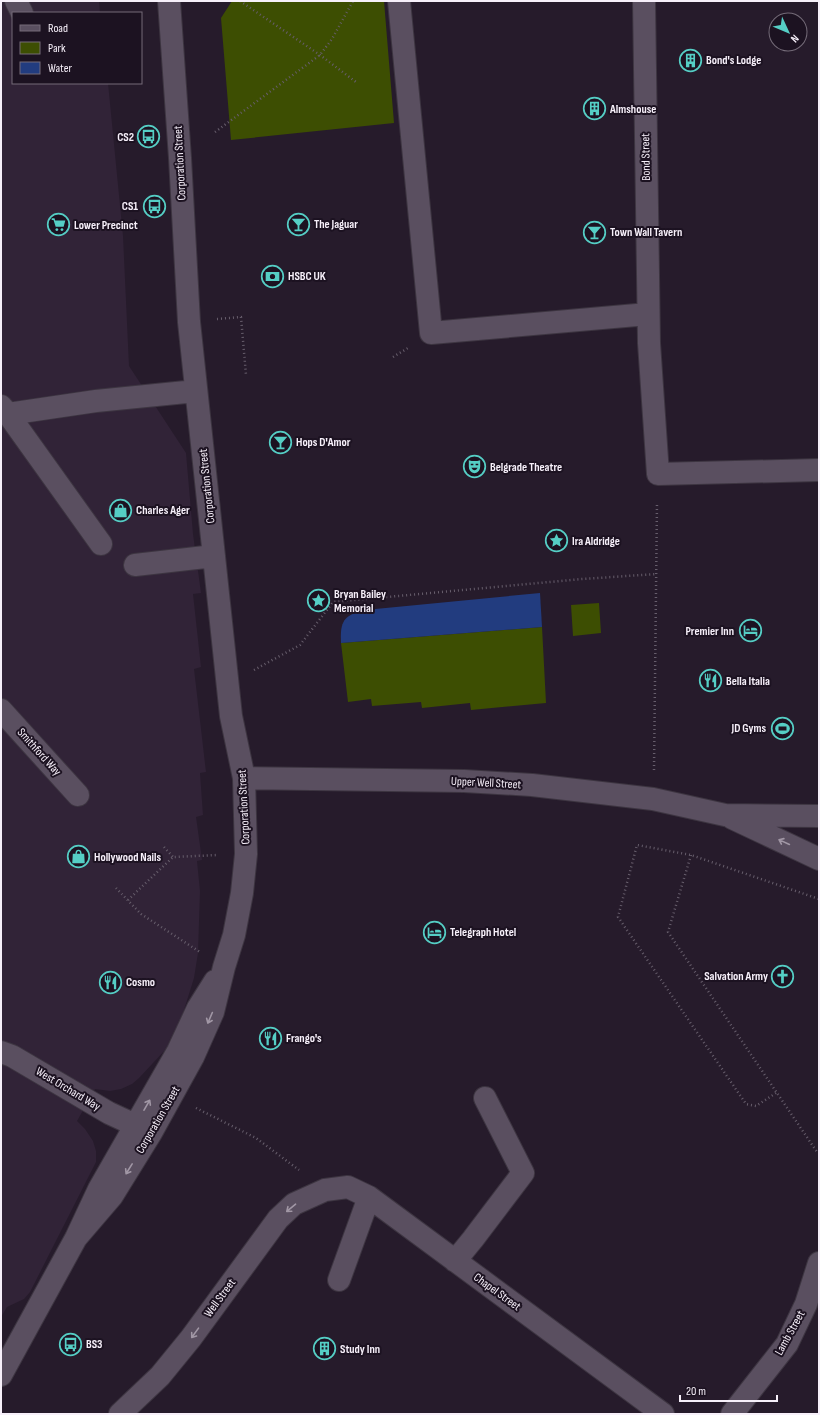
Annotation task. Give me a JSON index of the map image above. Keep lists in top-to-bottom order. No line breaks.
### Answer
{"streets":{"street":["Bond Street","Corporation Street","Smithford Way","Upper Well Street","West Orchard Way","Chapel Street","Well Street","Lamb Street"]},"crossings":[["Corporation Street","Upper Well Street"],["Corporation Street","West Orchard Way"],["Chapel Street","Well Street"]],"one_way":["Well Street"],"places":{"building":["Bond's Lodge","Almshouse","Study Inn"],"bus stop":["CS2","CS1","BS3"],"bar":["The Jaguar","Town Wall Tavern","Hops D'Amor"],"supermarket":["Lower Precinct"],"bank":["HSBC UK"],"theatre":["Belgrade Theatre"],"shop":["Charles Ager","Hollywood Nails"],"place":["Ira Aldridge","Bryan Bailey Memorial"],"hotel":["Premier Inn","Telegraph Hotel"],"restaurant":["Bella Italia","Cosmo","Frango's"],"sports":["JD Gyms"],"church":["Salvation Army"]},"legend":["Road","Park","Water"],"scale_bar":"20 m","north":"bottom right"}
